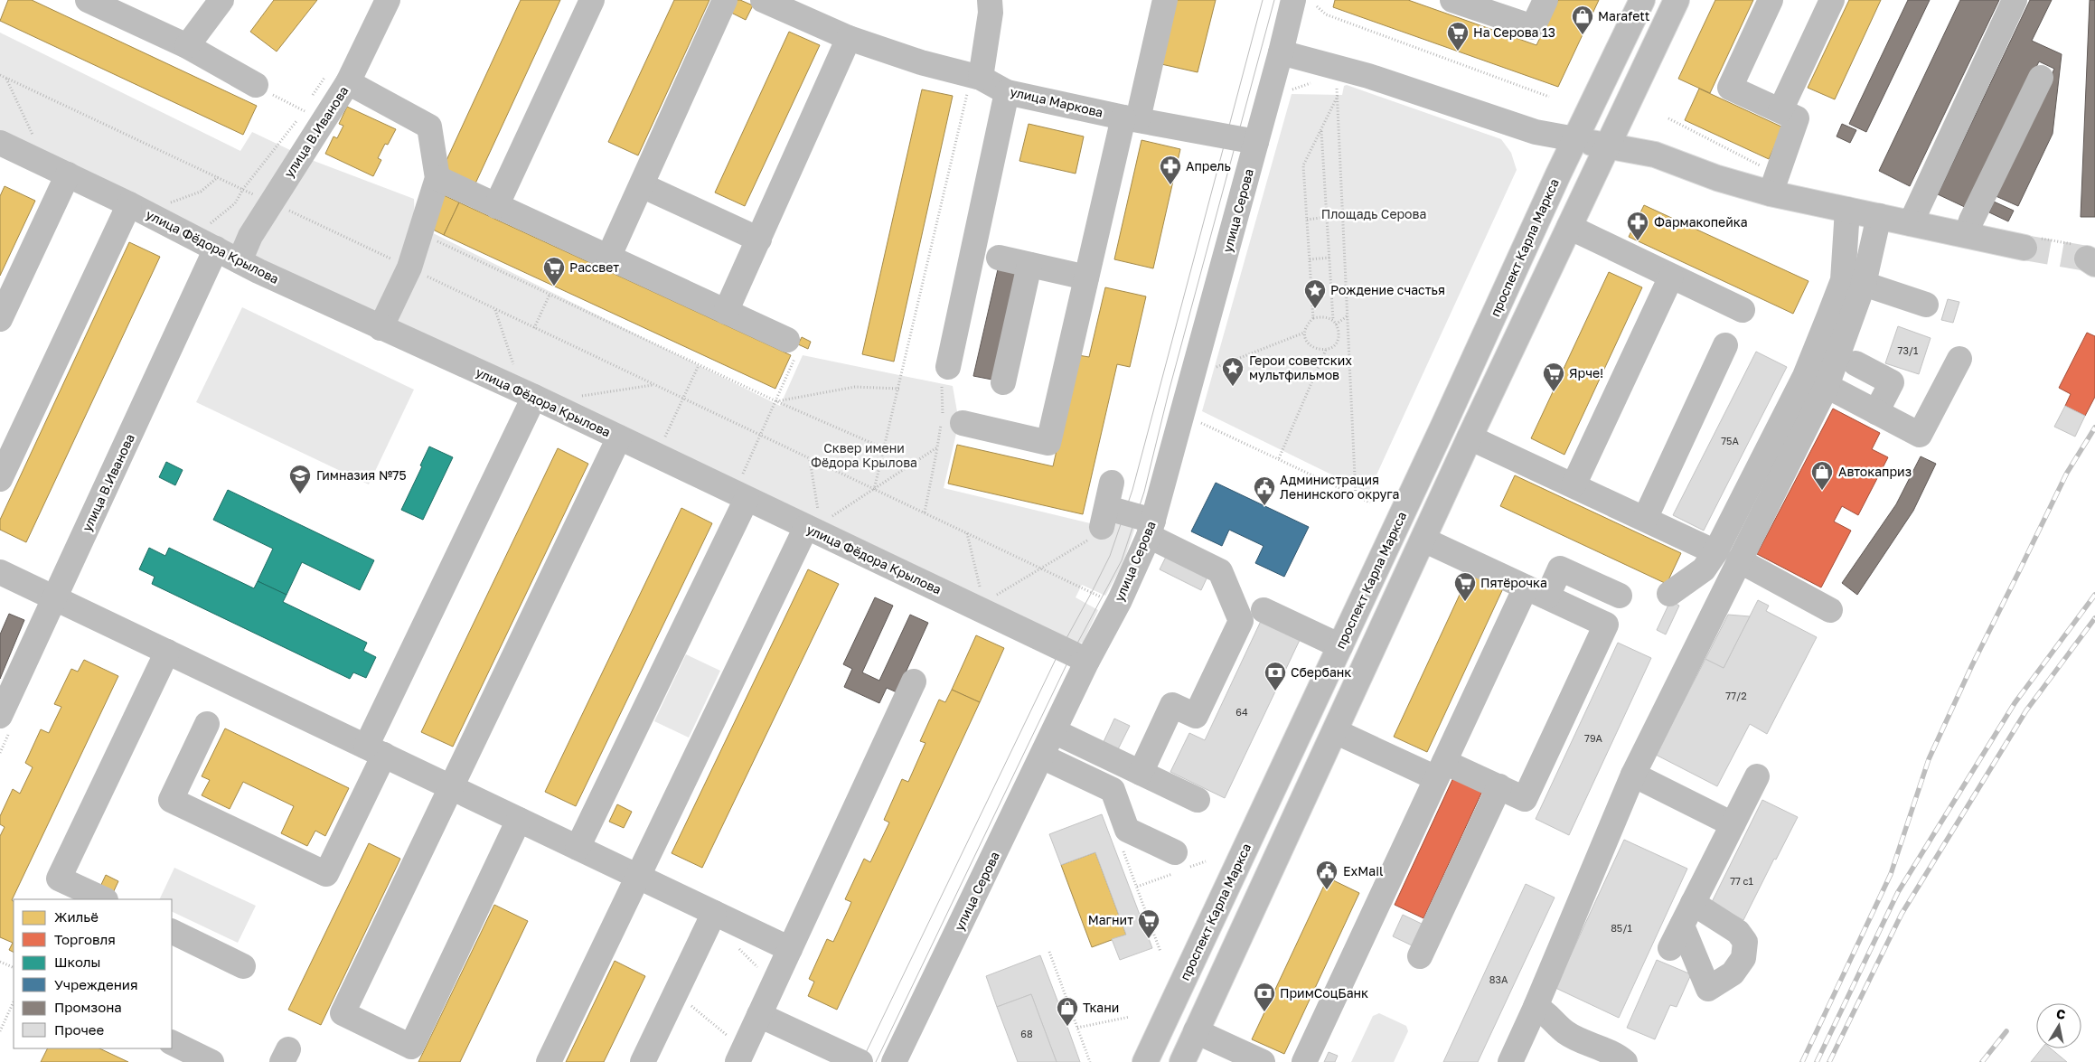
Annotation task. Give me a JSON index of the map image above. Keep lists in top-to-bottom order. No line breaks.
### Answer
{"streets":{"street":["улица Маркова","улица В.Иванова","улица Серова","улица Фёдора Крылова","проспект Карла Маркса"]},"crossings":[["улица Маркова","улица Серова"],["улица В.Иванова","улица Фёдора Крылова"],["улица Серова","улица Фёдора Крылова"]],"parks":["Площадь Серова","Сквер имени Фёдора Крылова"],"places":{"shop":["Marafett","Автокаприз","Ткани"],"supermarket":["На Серова 13","Рассвет","Ярче!","Пятёрочка","Магнит"],"pharmacy":["Апрель","Фармакопейка"],"place":["Рождение счастья","Герои советских мультфильмов"],"school or university":["Гимназия №75"],"public building":["Администрация Ленинского округа","ExMail"],"bank":["Сбербанк","ПримСоцБанк"]},"house_numbers":["73/1","75А","77/2","64","79А","77 с1","85/1","83А","68"],"legend":["Жильё","Торговля","Школы","Учреждения","Промзона","Прочее"],"north":"top"}
